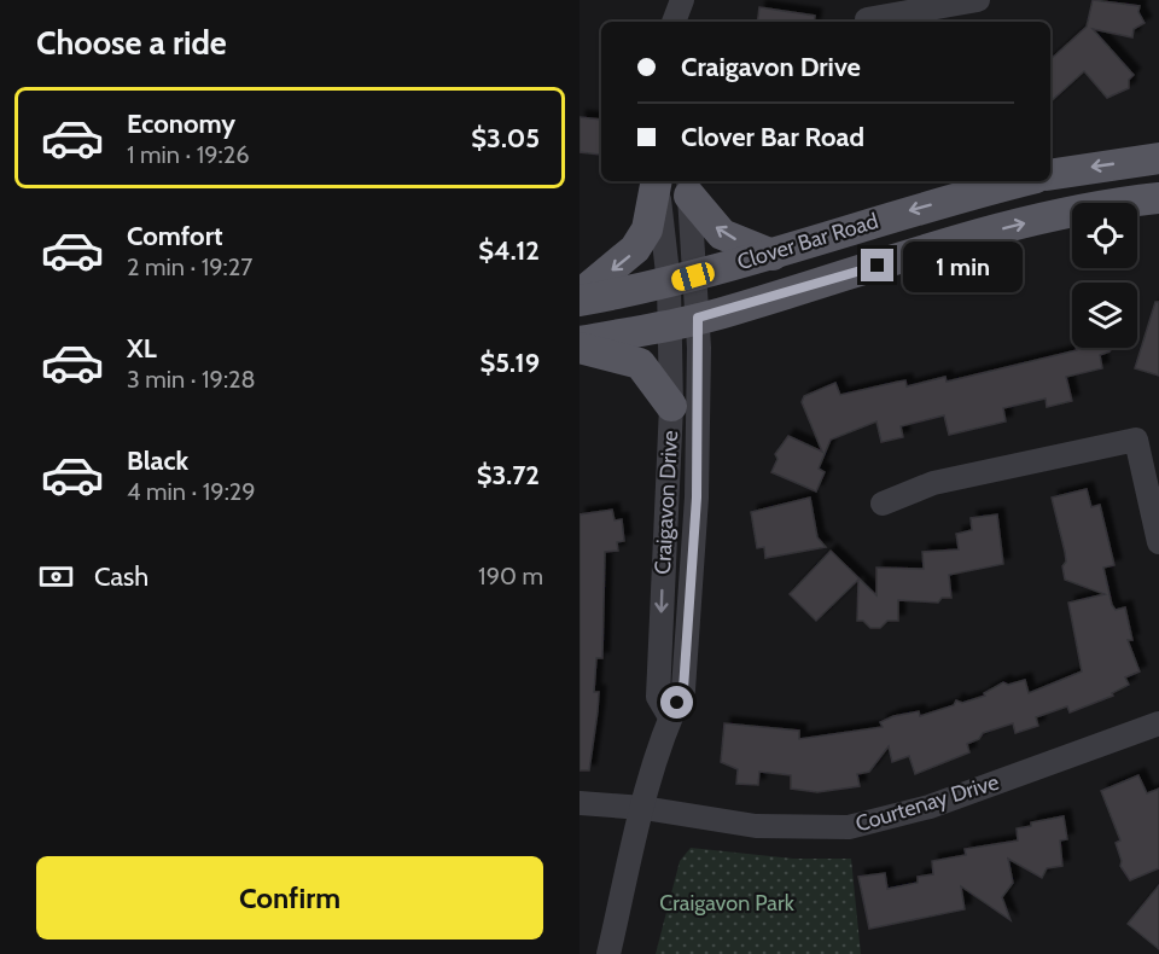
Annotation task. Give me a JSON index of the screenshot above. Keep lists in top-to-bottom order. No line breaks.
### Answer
{"streets":{"main road":["Clover Bar Road"],"street":["Craigavon Drive","Courtenay Drive"]},"crossings":[["Clover Bar Road","Craigavon Drive"],["Craigavon Drive","Courtenay Drive"]],"parks":["Craigavon Park"],"page":{"heading":"Choose a ride","banner":["Craigavon Drive","Clover Bar Road"],"list":[{"name":"Economy","note":"1 min · 19:26","value":"$3.05"},{"name":"Comfort","note":"2 min · 19:27","value":"$4.12"},{"name":"XL","note":"3 min · 19:28","value":"$5.19"},{"name":"Black","note":"4 min · 19:29","value":"$3.72"}],"bubble":"1 min","pay":["Cash","190 m"],"buttons":"Confirm"}}
